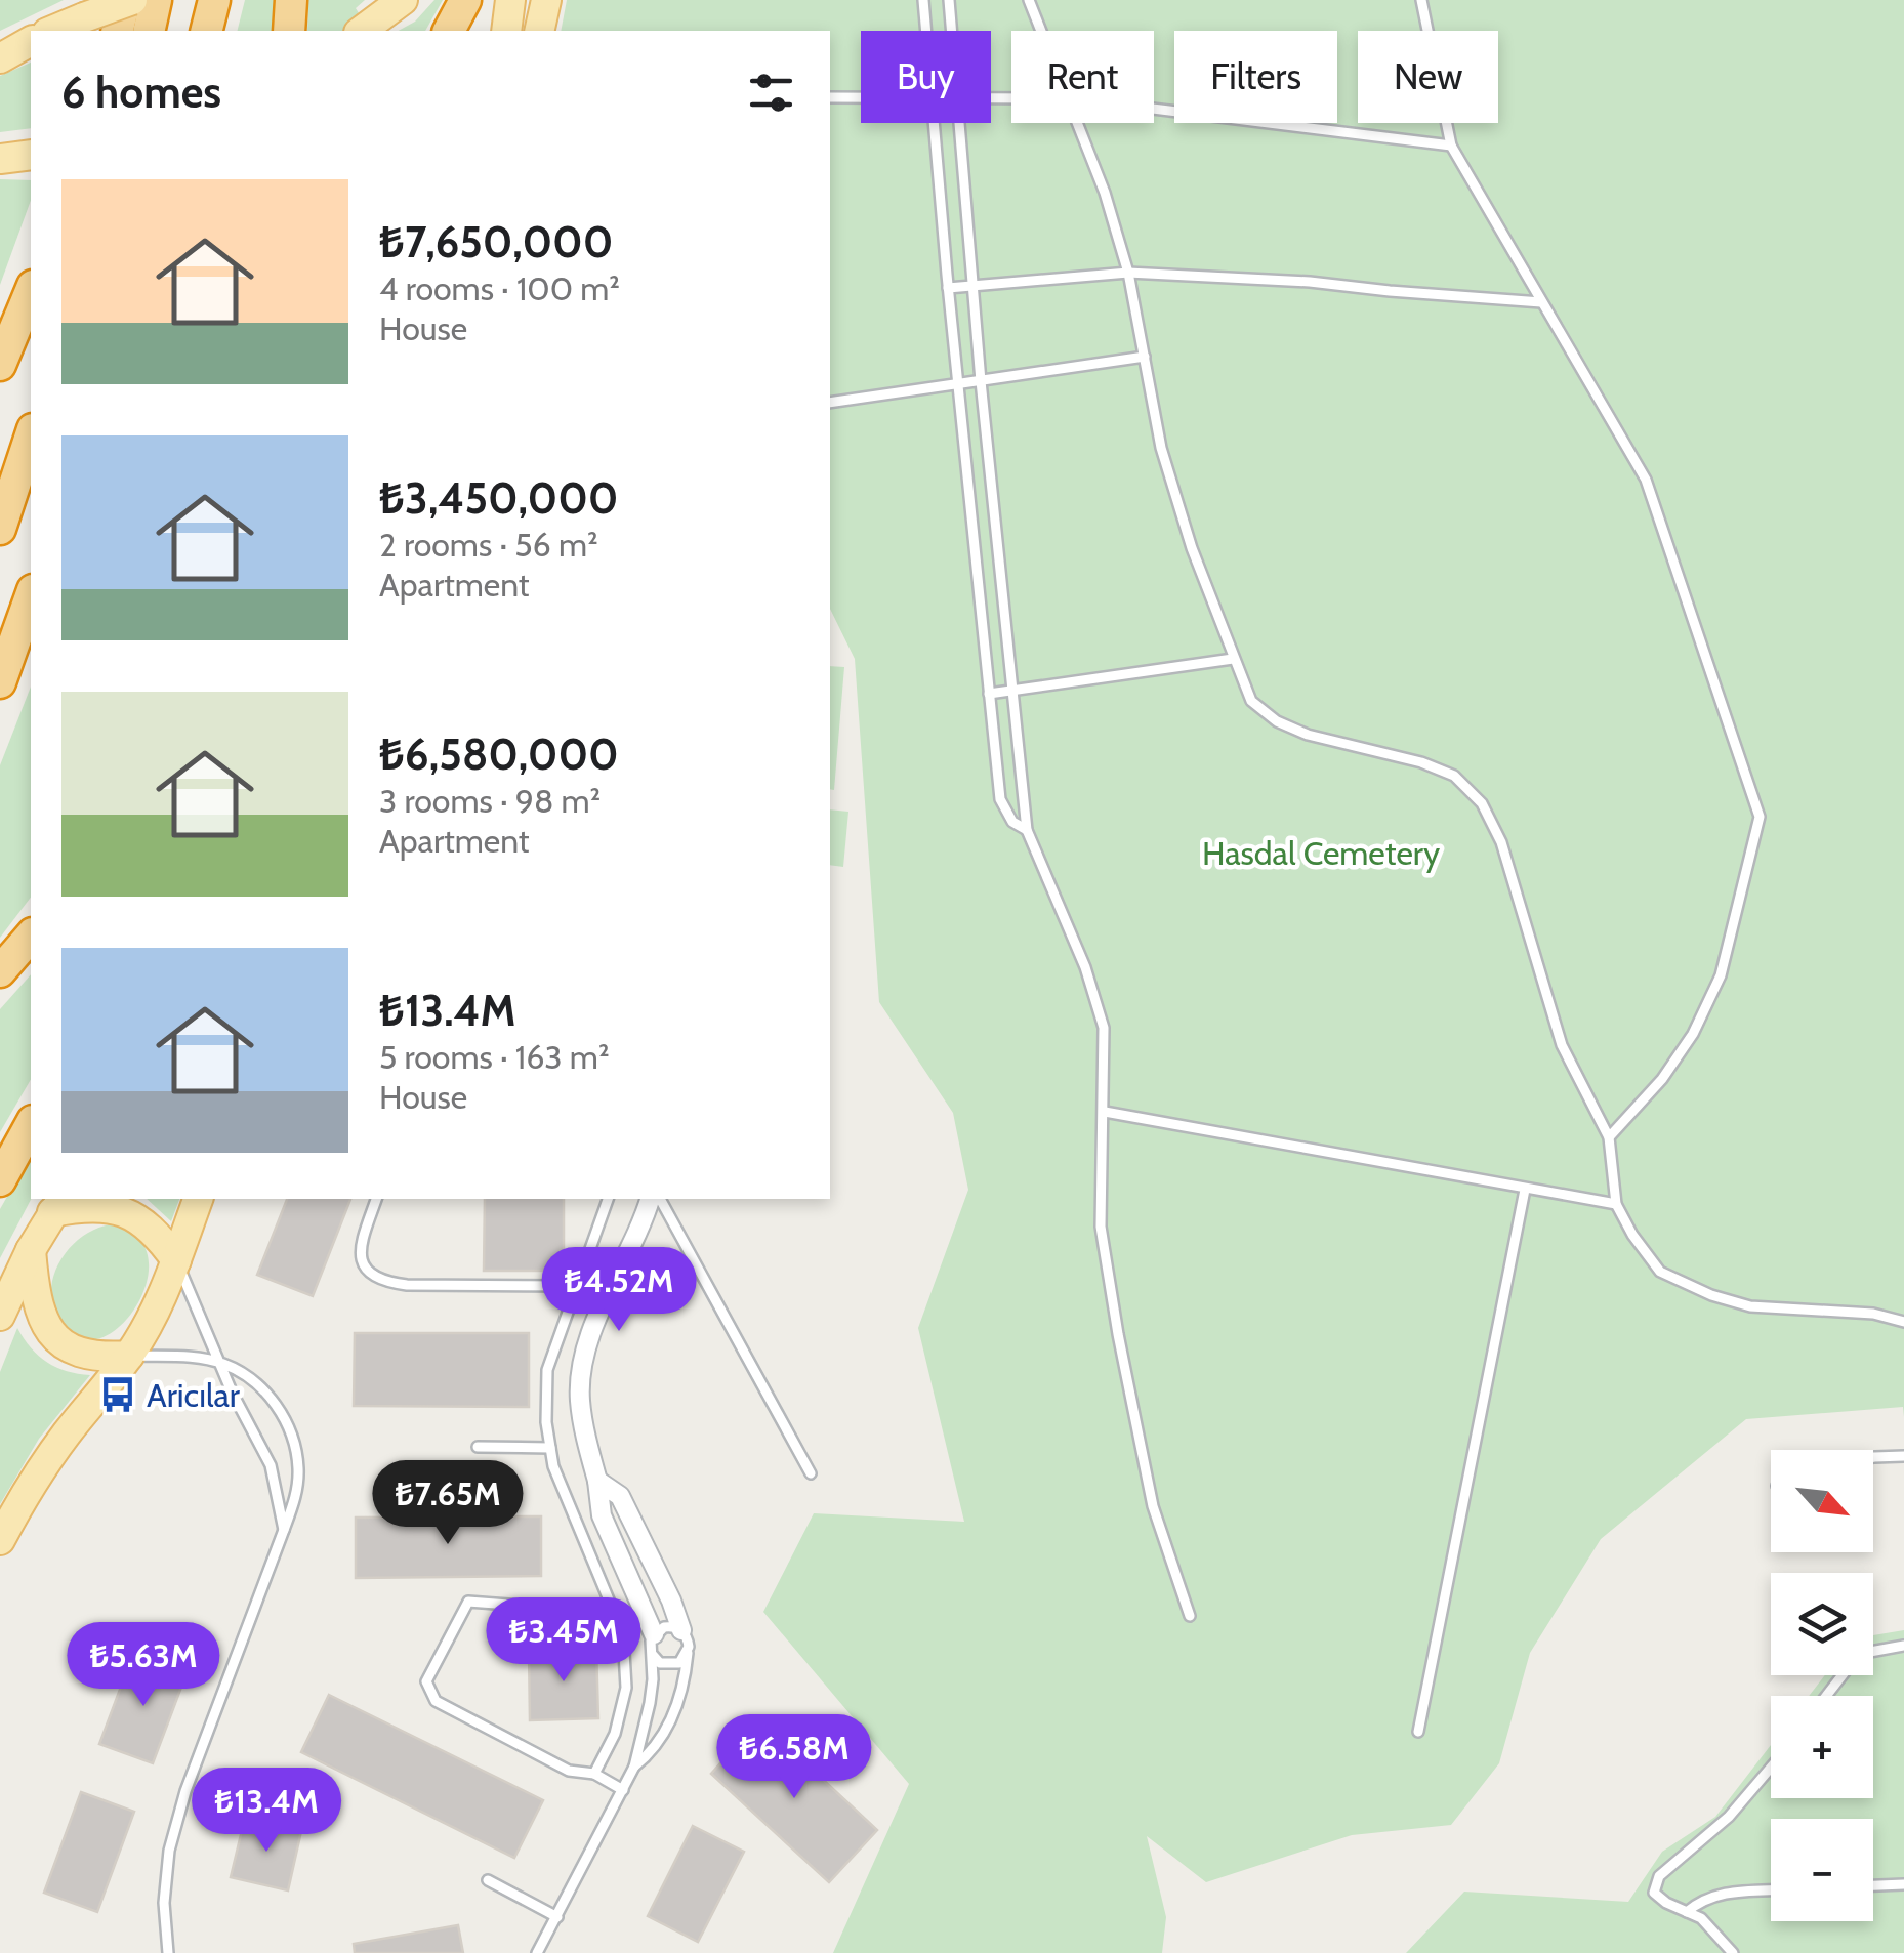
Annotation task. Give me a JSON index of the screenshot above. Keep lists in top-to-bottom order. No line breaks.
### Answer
{"parks":["Hasdal Cemetery"],"places":{"bus stop":["Aricılar"]},"north":"bottom right","page":{"chip":["Buy","Rent","Filters","New"],"heading":"6 homes","list":[{"name":"₺7,650,000","note":"4 rooms · 100 m² · House"},{"name":"₺3,450,000","note":"2 rooms · 56 m² · Apartment"},{"name":"₺6,580,000","note":"3 rooms · 98 m² · Apartment"},{"name":"₺13.4M","note":"5 rooms · 163 m² · House"}],"price":["₺4.52M","₺7.65M","₺3.45M","₺5.63M","₺6.58M","₺13.4M"],"map_buttons":["+","−"]}}
